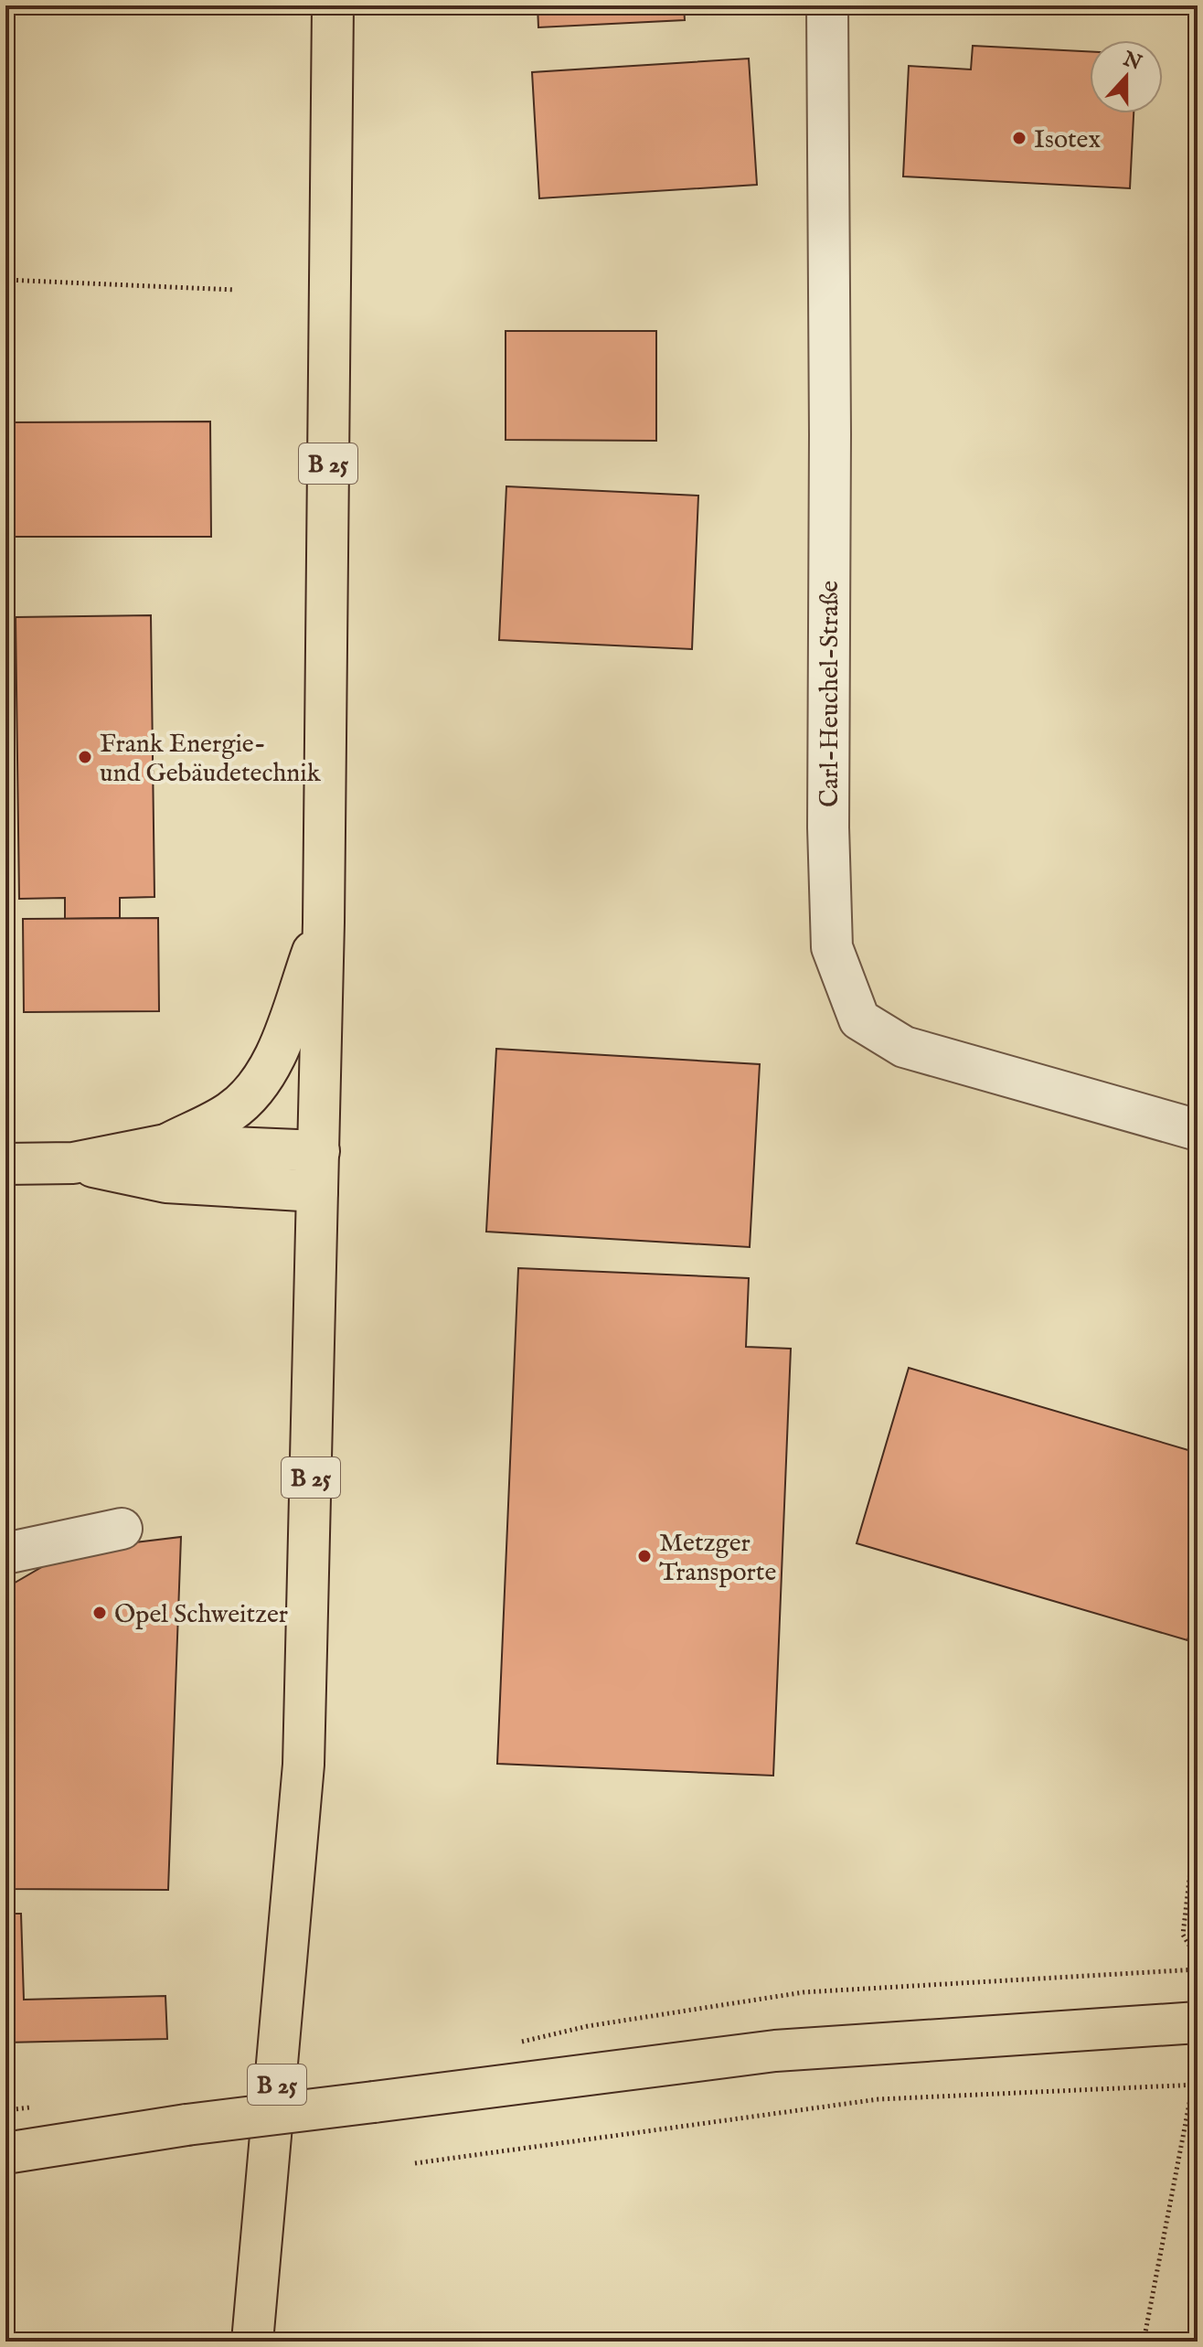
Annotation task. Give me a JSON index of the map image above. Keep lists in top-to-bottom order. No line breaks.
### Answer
{"streets":{"main road":["B 25"],"street":["Carl-Heuchel-Straße"]},"places":["Isotex","Frank Energie- und Gebäudetechnik","Metzger Transporte","Opel Schweitzer"],"north":"top"}
